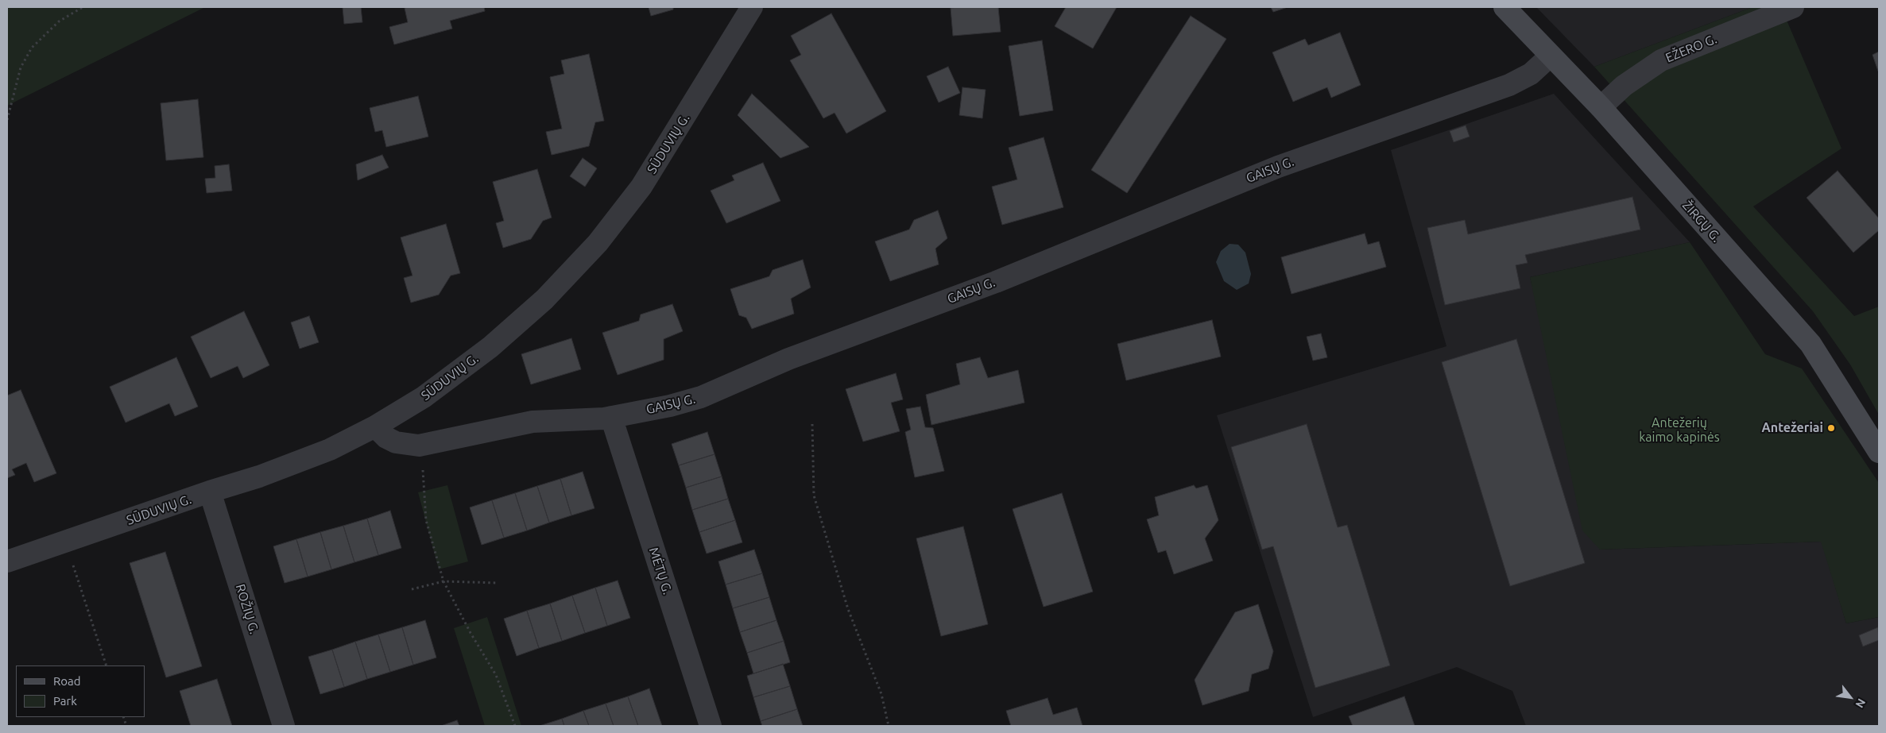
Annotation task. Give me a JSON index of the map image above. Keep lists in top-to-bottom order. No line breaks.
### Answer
{"streets":{"street":["EŽERO G.","SŪDUVIŲ G.","GAISŲ G.","ŽIRGŲ G.","MĖTŲ G.","ROŽIŲ G."]},"crossings":[["EŽERO G.","ŽIRGŲ G."],["SŪDUVIŲ G.","GAISŲ G."],["SŪDUVIŲ G.","ROŽIŲ G."],["GAISŲ G.","ŽIRGŲ G."],["GAISŲ G.","MĖTŲ G."]],"parks":["Antežerių kaimo kapinės"],"places":["Antežeriai"],"legend":["Road","Park"],"north":"bottom right"}
